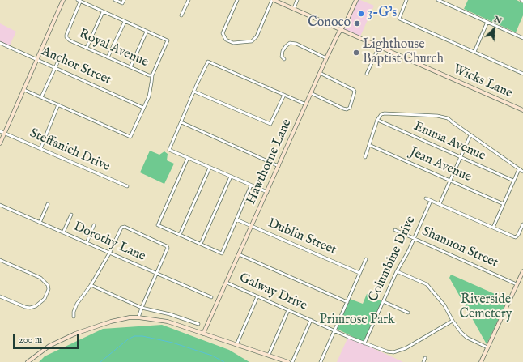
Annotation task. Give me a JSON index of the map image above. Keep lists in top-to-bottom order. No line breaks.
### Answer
{"streets":{"street":["Royal Avenue","Anchor Street","Wicks Lane","Emma Avenue","Steffanich Drive","Hawthorne Lane","Jean Avenue","Dublin Street","Dorothy Lane","Shannon Street","Columbine Drive","Galway Drive"]},"crossings":[["Wicks Lane","Hawthorne Lane"],["Hawthorne Lane","Dublin Street"],["Hawthorne Lane","Galway Drive"],["Shannon Street","Columbine Drive"],["Columbine Drive","Galway Drive"]],"parks":["Riverside Cemetery","Primrose Park"],"places":["3-G's","Conoco","Lighthouse Baptist Church"],"scale_bar":"200 m","north":"top right"}
